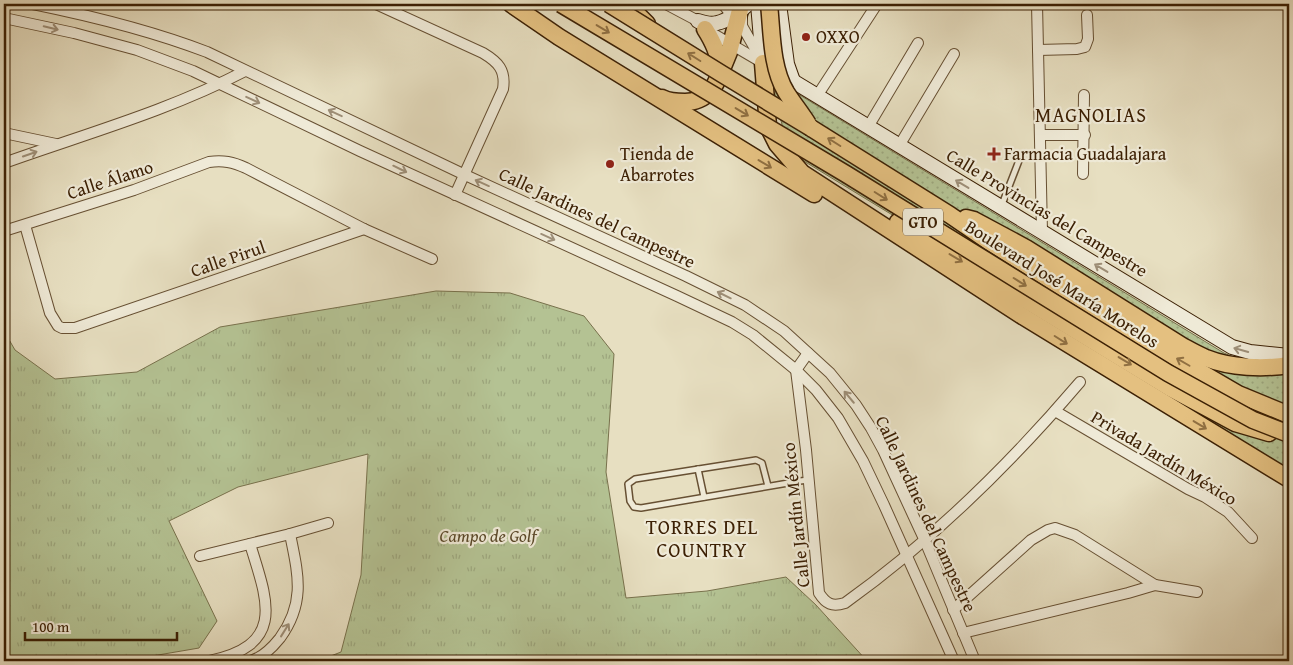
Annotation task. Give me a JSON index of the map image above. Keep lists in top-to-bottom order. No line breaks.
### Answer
{"streets":{"main road":["GTO","Boulevard José María Morelos"],"street":["Calle Álamo","Calle Provincias del Campestre","Calle Jardines del Campestre","Calle Pirul","Privada Jardín México","Calle Jardín México"]},"crossings":[["Calle Álamo","Calle Pirul"],["Calle Jardines del Campestre","Calle Jardín México"],["Privada Jardín México","Calle Jardín México"]],"one_way":["Calle Provincias del Campestre"],"districts":["MAGNOLIAS","TORRES DEL COUNTRY"],"parks":["Campo de Golf"],"places":{"other":["OXXO","Tienda de Abarrotes"],"health":["Farmacia Guadalajara"]},"scale_bar":"100 m"}
